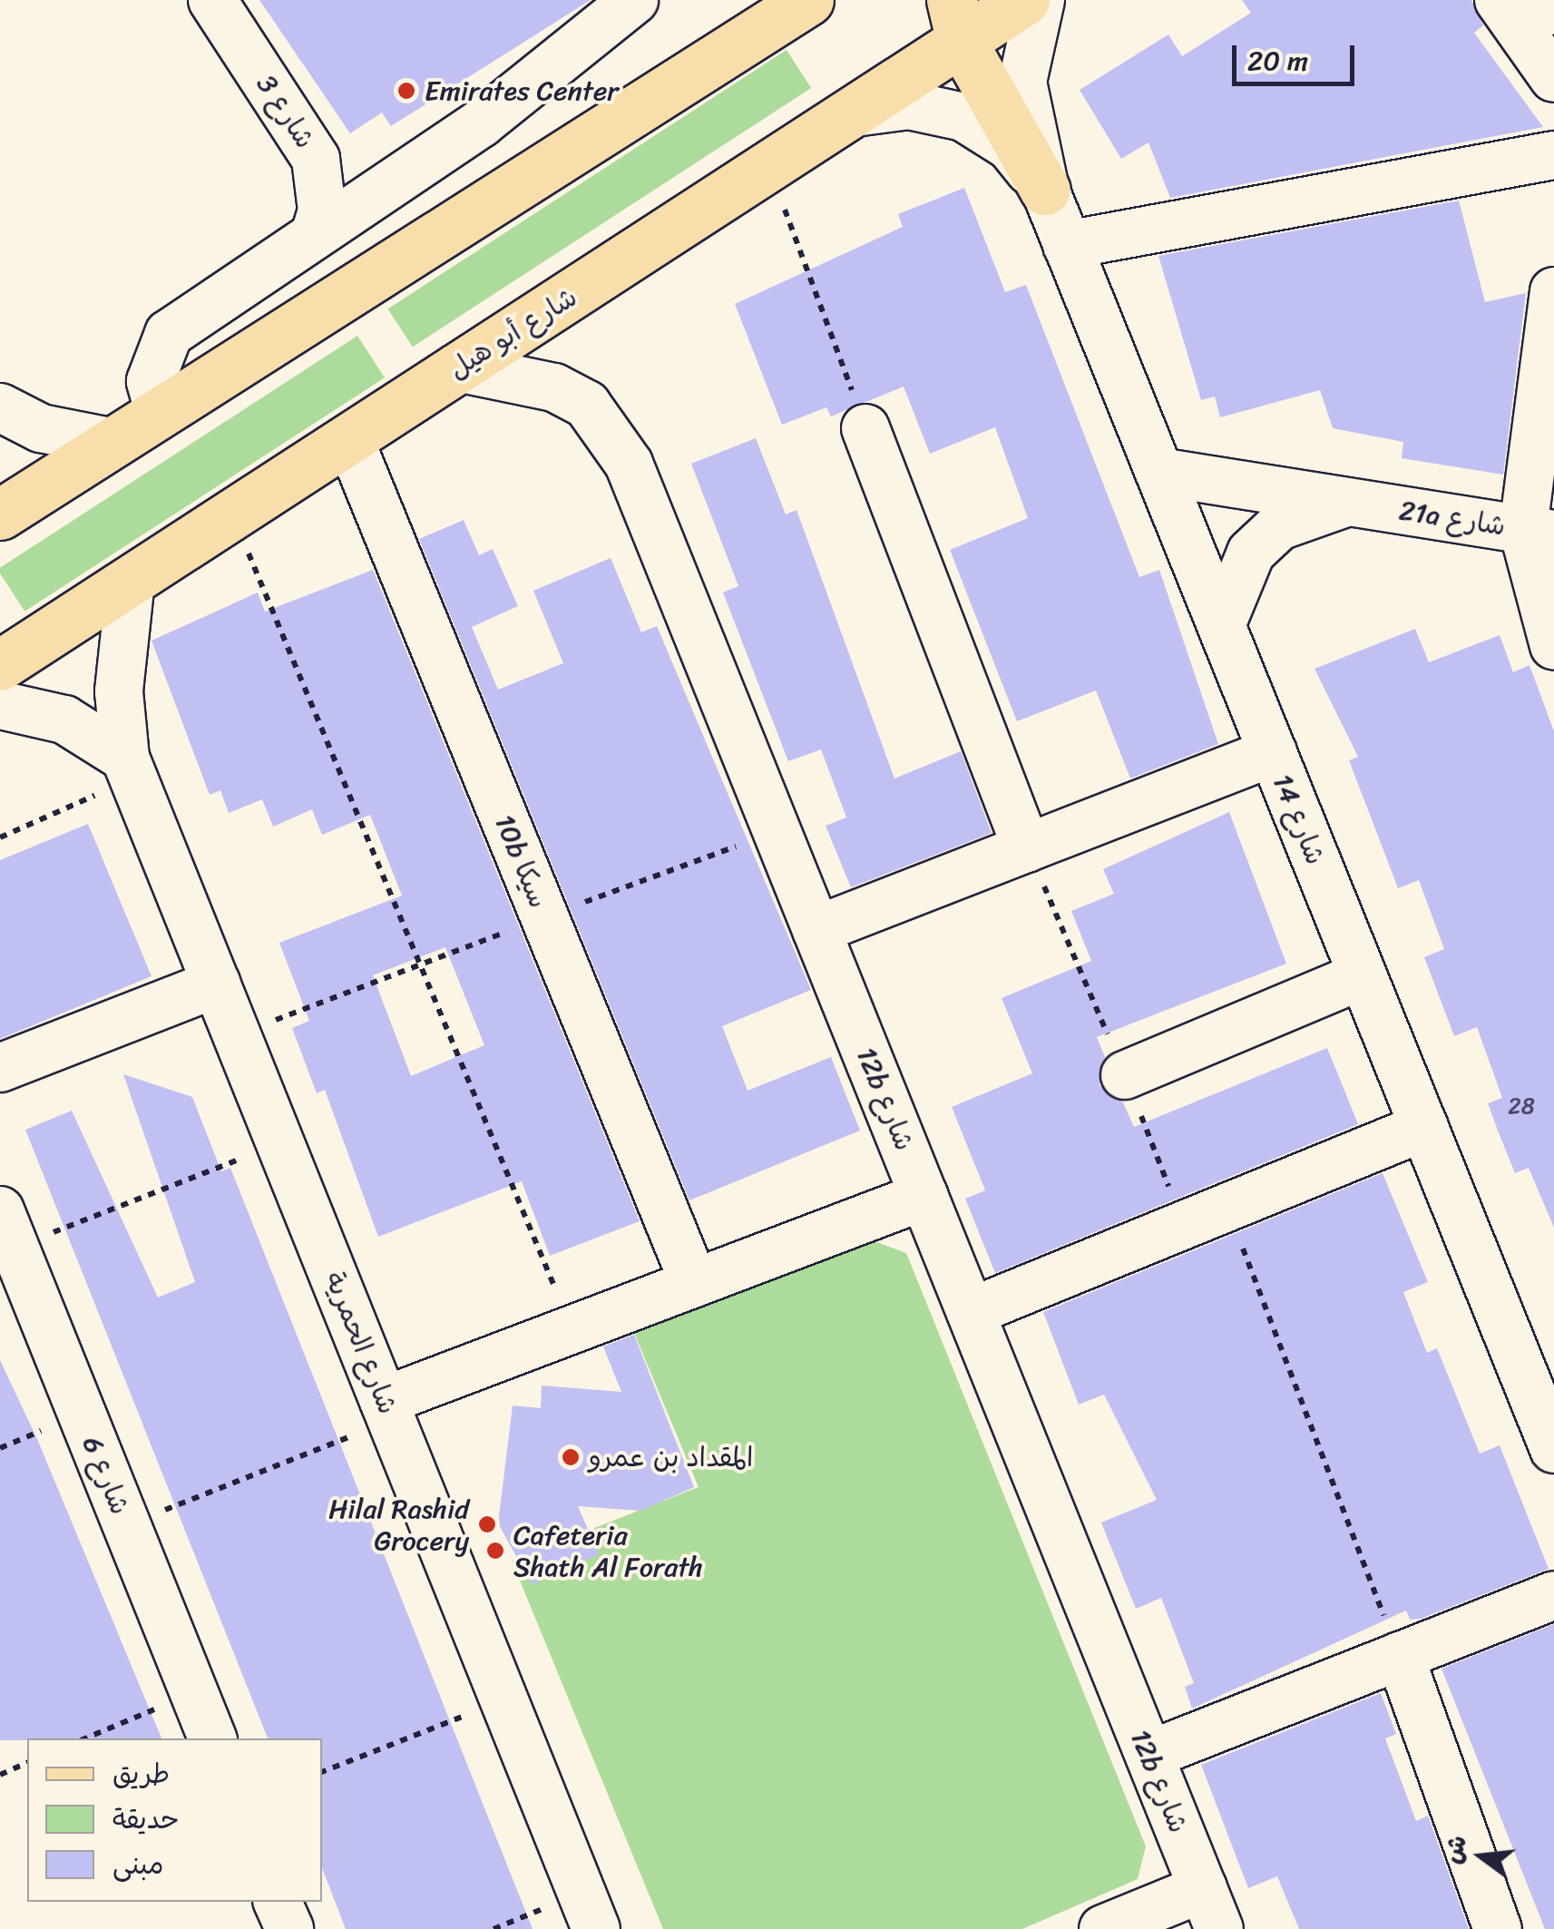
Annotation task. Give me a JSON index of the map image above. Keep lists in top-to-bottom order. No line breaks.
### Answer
{"streets":{"main road":["شارع أبو هيل"],"street":["شارع 3","21a شارع","شارع 14","10b سيكا","12b شارع","شارع الحمرية","شارع 6"]},"crossings":[["شارع أبو هيل","شارع 14"],["شارع أبو هيل","10b سيكا"],["شارع أبو هيل","12b شارع"],["شارع أبو هيل","شارع الحمرية"],["21a شارع","شارع 14"]],"places":["Emirates Center","المقداد بن عمرو","Hilal Rashid Grocery","Cafeteria Shath Al Forath"],"house_numbers":["28"],"legend":["طريق","حديقة","مبنى"],"scale_bar":"20 m","north":"left"}
